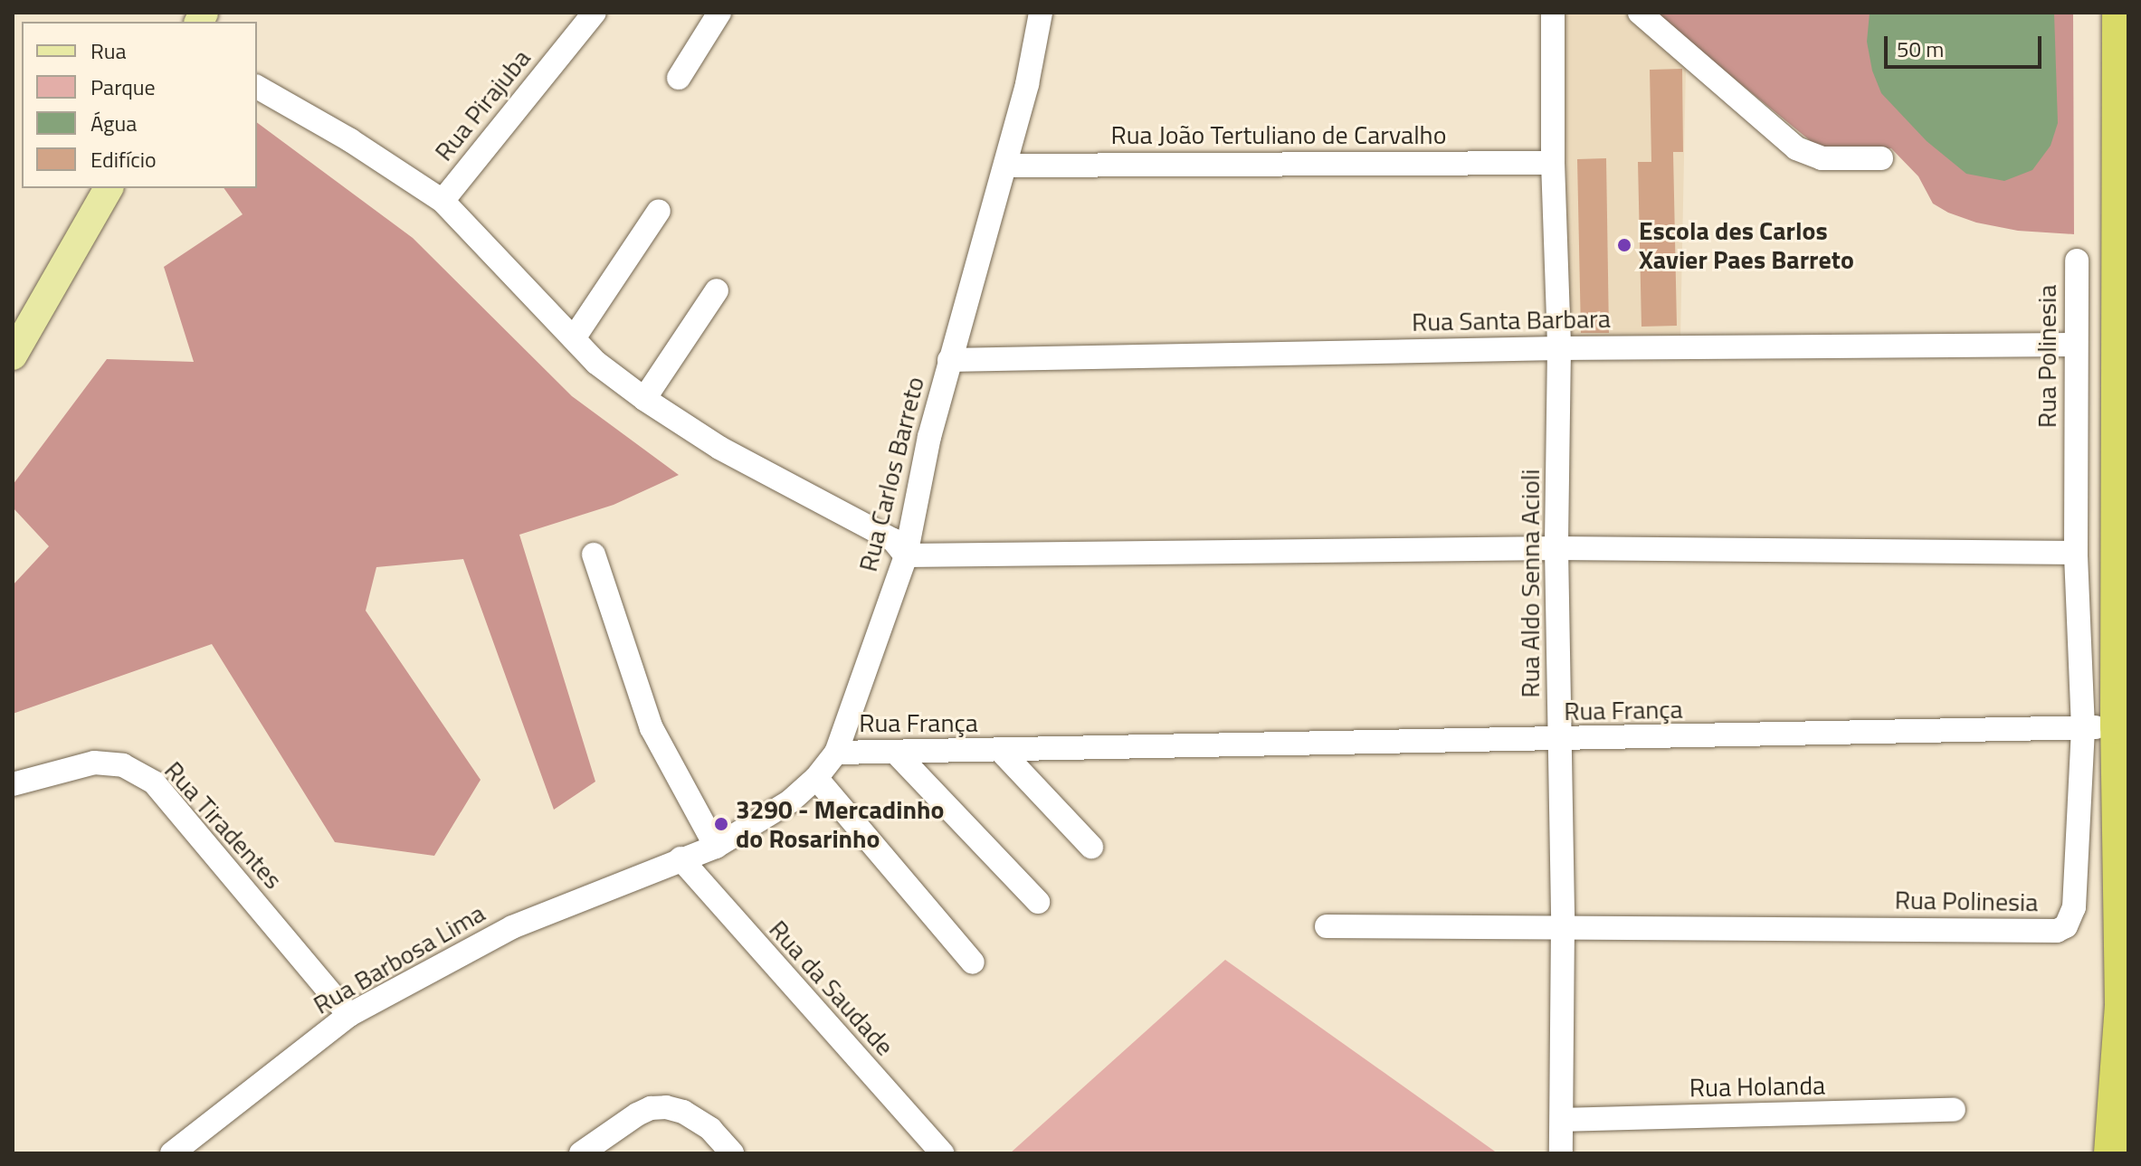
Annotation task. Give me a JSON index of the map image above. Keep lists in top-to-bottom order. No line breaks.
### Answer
{"streets":{"street":["Rua Pirajuba","Rua João Tertuliano de Carvalho","Rua Santa Barbara","Rua Polinesia","Rua Carlos Barreto","Rua Aldo Senna Acioli","Rua França","Rua Tiradentes","Rua Barbosa Lima","Rua da Saudade","Rua Holanda"]},"crossings":[["Rua João Tertuliano de Carvalho","Rua Carlos Barreto"],["Rua João Tertuliano de Carvalho","Rua Aldo Senna Acioli"],["Rua Santa Barbara","Rua Polinesia"],["Rua Santa Barbara","Rua Carlos Barreto"],["Rua Santa Barbara","Rua Aldo Senna Acioli"],["Rua Polinesia","Rua Aldo Senna Acioli"],["Rua Polinesia","Rua França"],["Rua Carlos Barreto","Rua França"],["Rua Carlos Barreto","Rua Barbosa Lima"],["Rua Carlos Barreto","Rua da Saudade"],["Rua Aldo Senna Acioli","Rua França"],["Rua Aldo Senna Acioli","Rua Holanda"],["Rua Tiradentes","Rua Barbosa Lima"],["Rua Barbosa Lima","Rua da Saudade"]],"places":["Escola des Carlos Xavier Paes Barreto","3290 - Mercadinho do Rosarinho"],"legend":["Rua","Parque","Água","Edifício"],"scale_bar":"50 m"}
